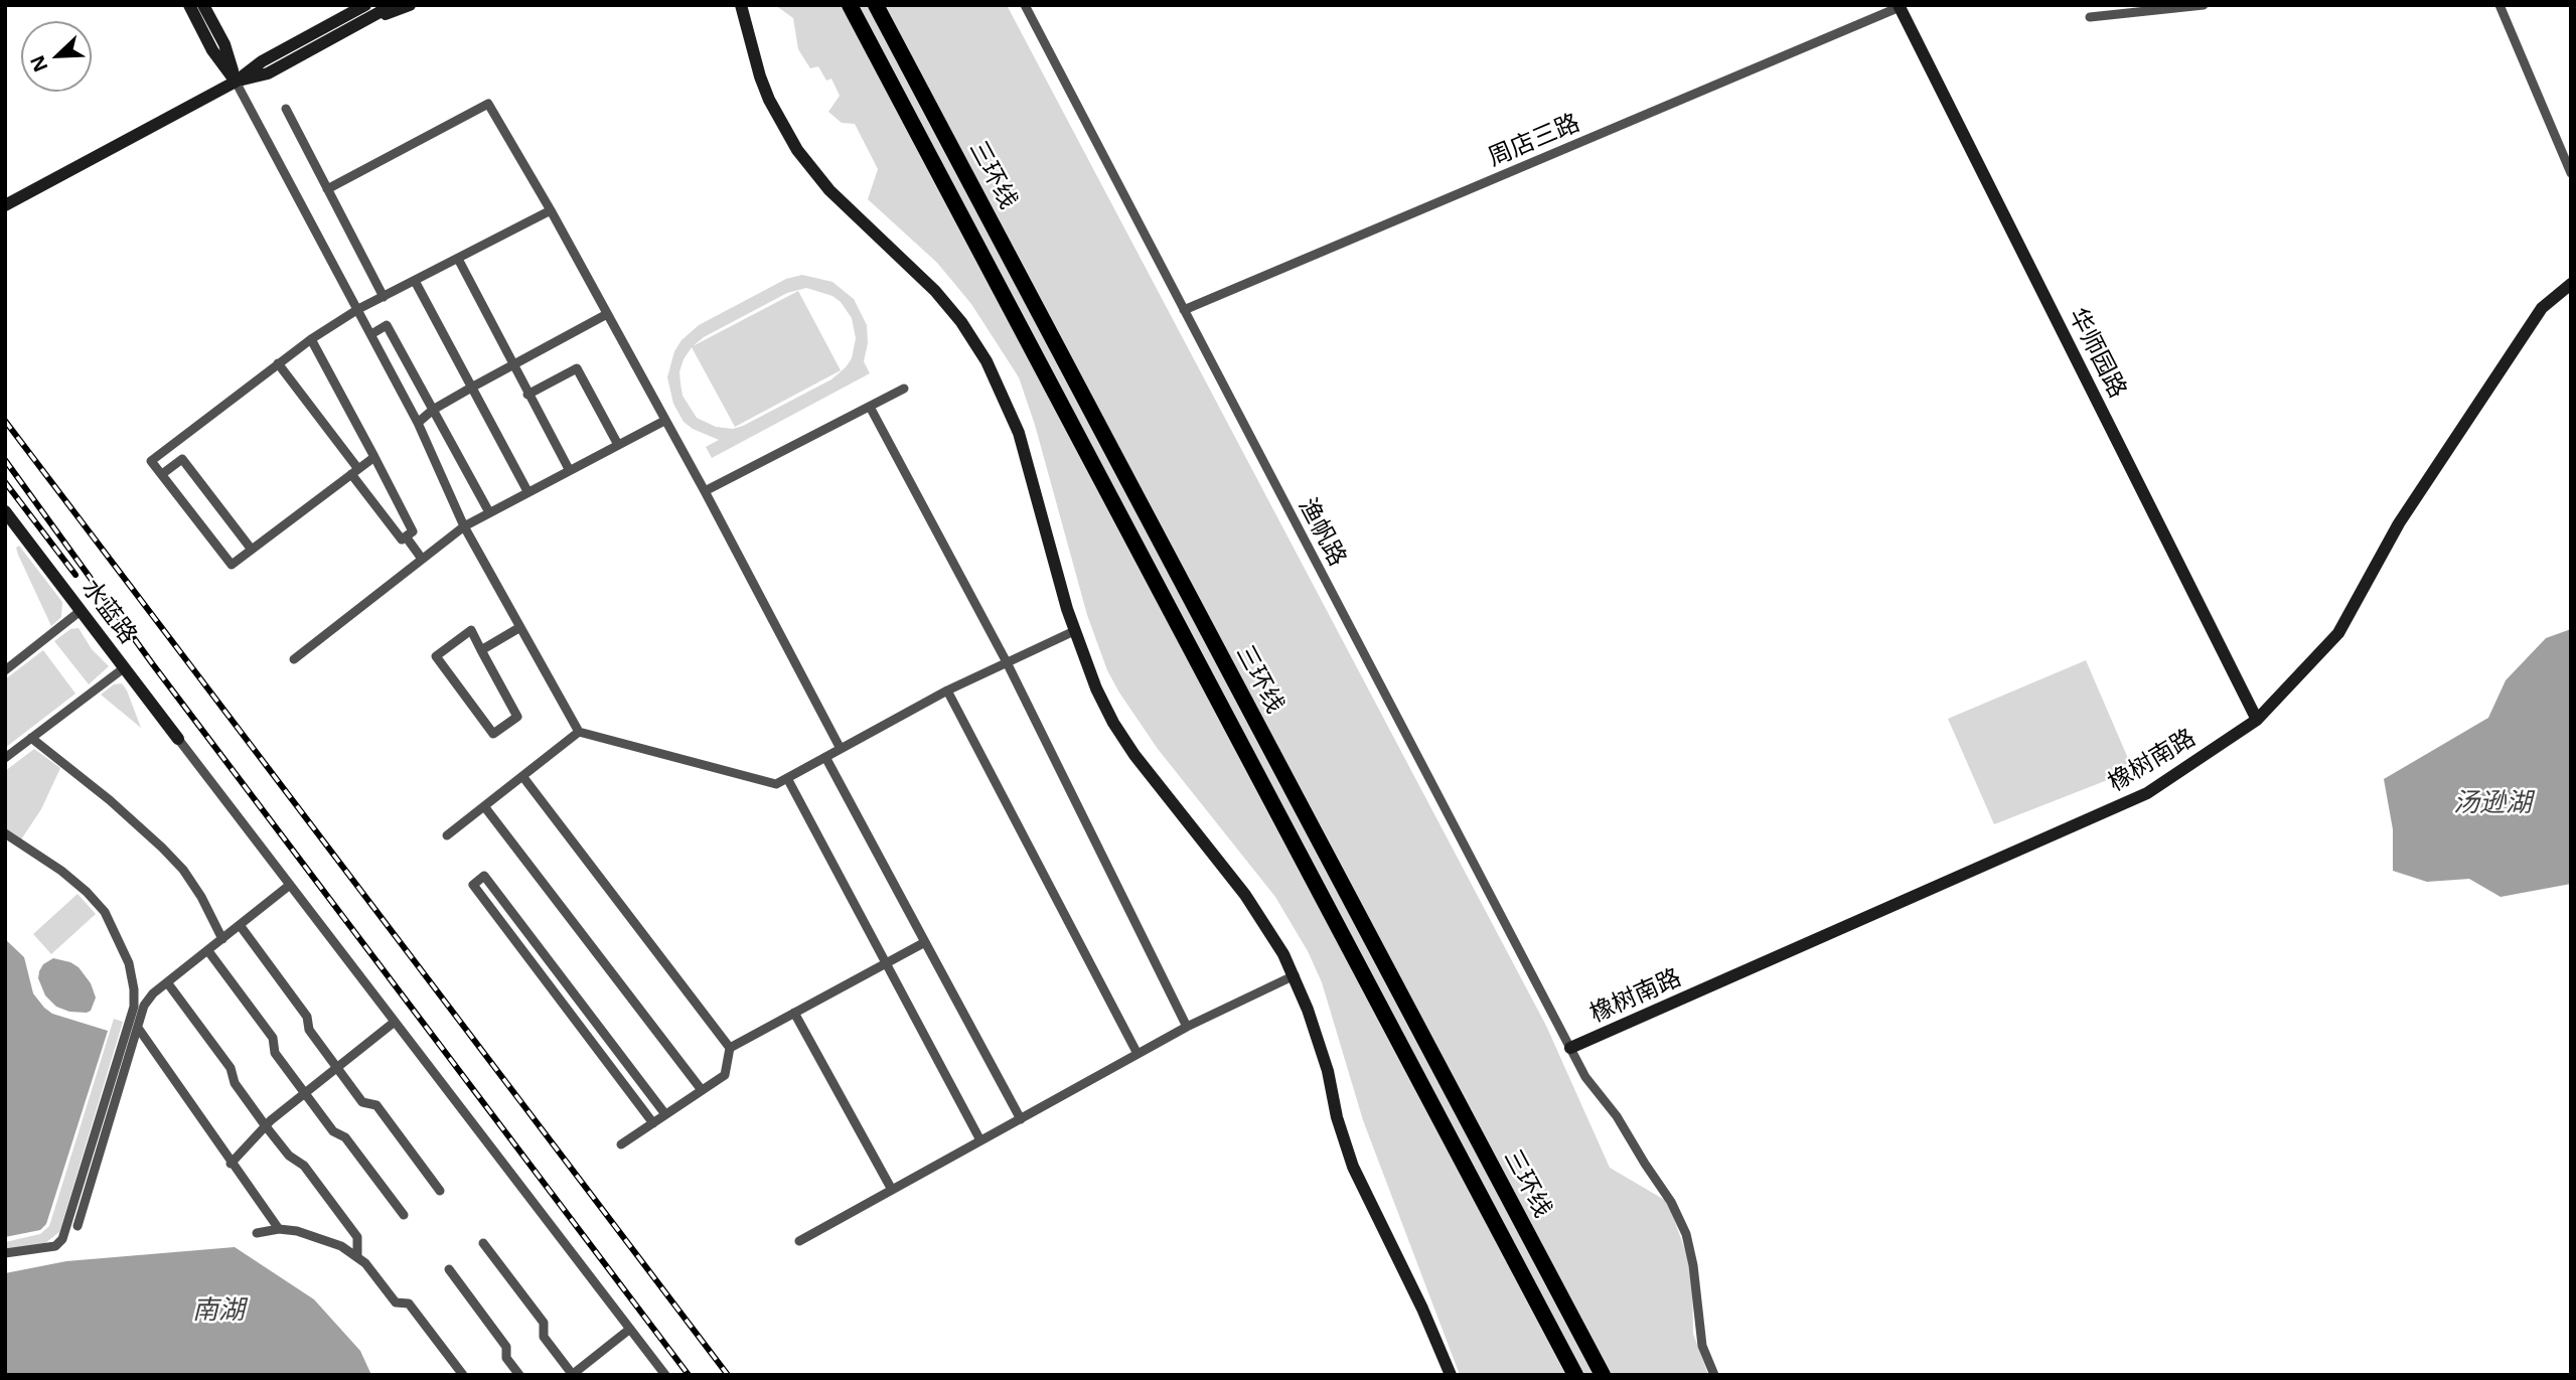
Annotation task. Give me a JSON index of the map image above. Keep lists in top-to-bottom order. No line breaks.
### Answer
{"streets":{"highway":["三环线"],"street":["周店三路","华师园路","渔帆路","水蓝路","橡树南路"]},"crossings":[["周店三路","华师园路"],["周店三路","渔帆路"],["华师园路","橡树南路"],["渔帆路","橡树南路"]],"water":["汤逊湖","南湖"],"north":"bottom left"}
